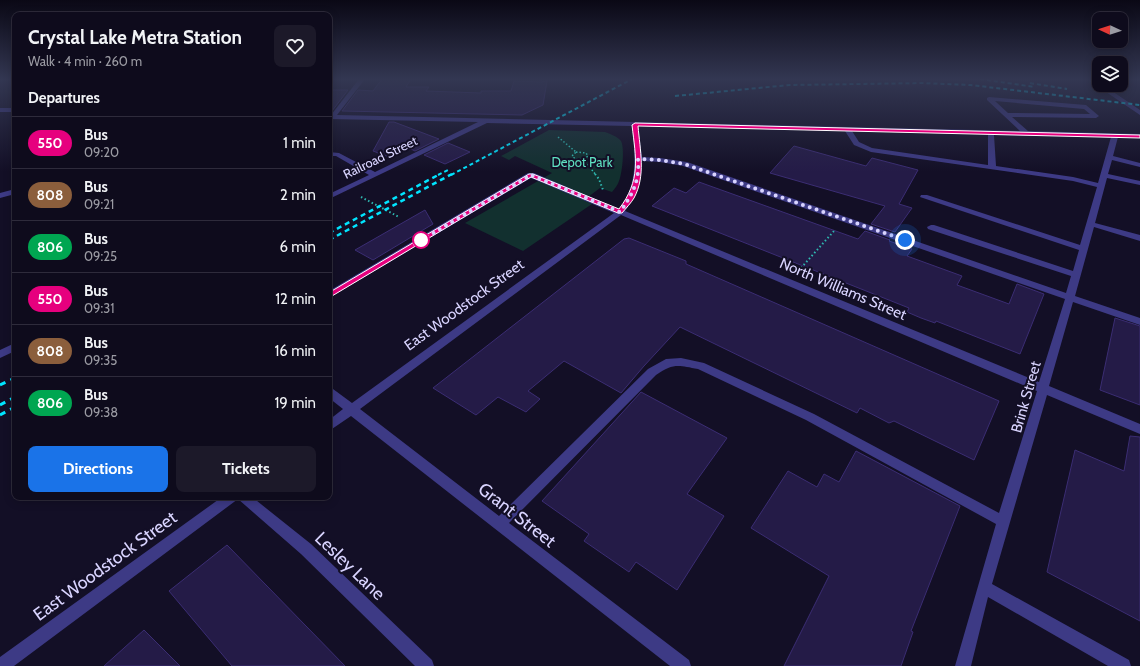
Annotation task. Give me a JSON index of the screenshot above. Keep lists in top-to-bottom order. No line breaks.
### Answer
{"streets":{"street":["Railroad Street","North Williams Street","East Woodstock Street","Brink Street","Grant Street","Lesley Lane"]},"crossings":[["North Williams Street","East Woodstock Street"],["North Williams Street","Brink Street"],["East Woodstock Street","Grant Street"]],"parks":["Depot Park"],"lines":["bus line 550"],"north":"left","page":{"heading":[["Crystal Lake Metra Station","Walk · 4 min · 260 m"],"Departures"],"list":[{"mark":"550","name":"Bus","note":"09:20","value":"1 min"},{"mark":"808","name":"Bus","note":"09:21","value":"2 min"},{"mark":"806","name":"Bus","note":"09:25","value":"6 min"},{"mark":"550","name":"Bus","note":"09:31","value":"12 min"},{"mark":"808","name":"Bus","note":"09:35","value":"16 min"},{"mark":"806","name":"Bus","note":"09:38","value":"19 min"}],"buttons":["Directions","Tickets"]}}
